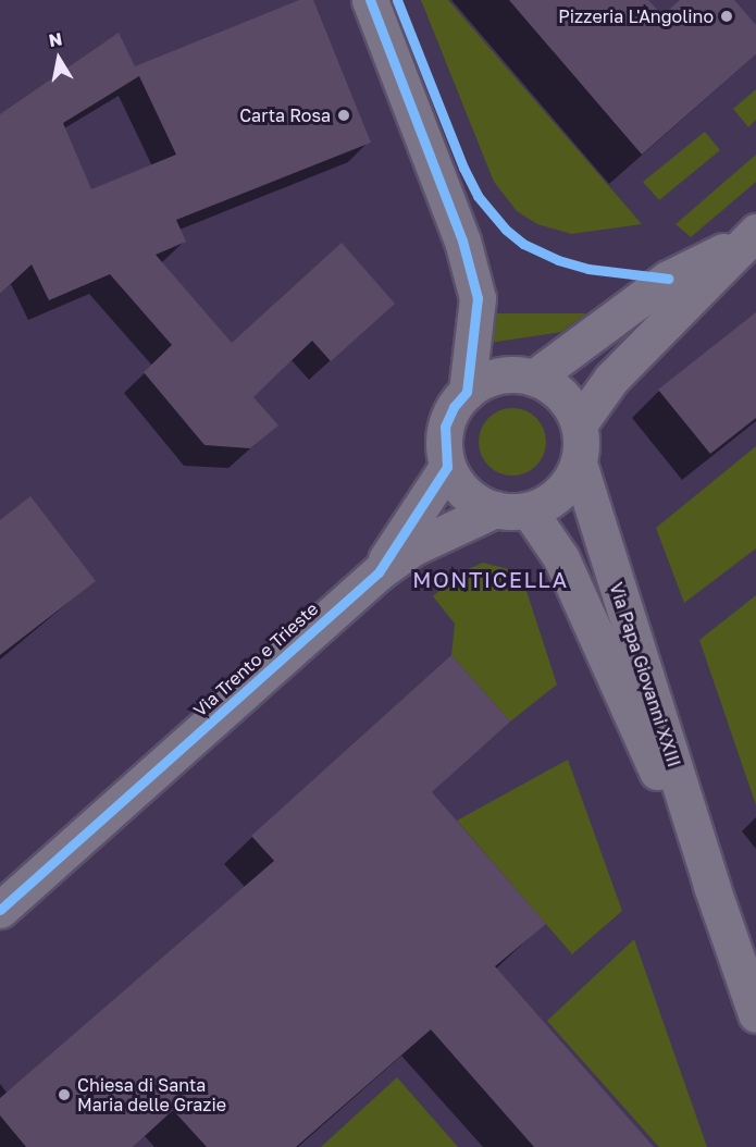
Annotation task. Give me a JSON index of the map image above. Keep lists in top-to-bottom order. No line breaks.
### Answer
{"streets":{"street":["Via Trento e Trieste","Via Papa Giovanni XXIII"]},"crossings":[["Via Trento e Trieste","Via Papa Giovanni XXIII"]],"districts":["MONTICELLA"],"places":["Pizzeria L'Angolino","Carta Rosa","Chiesa di Santa Maria delle Grazie"],"north":"top"}
